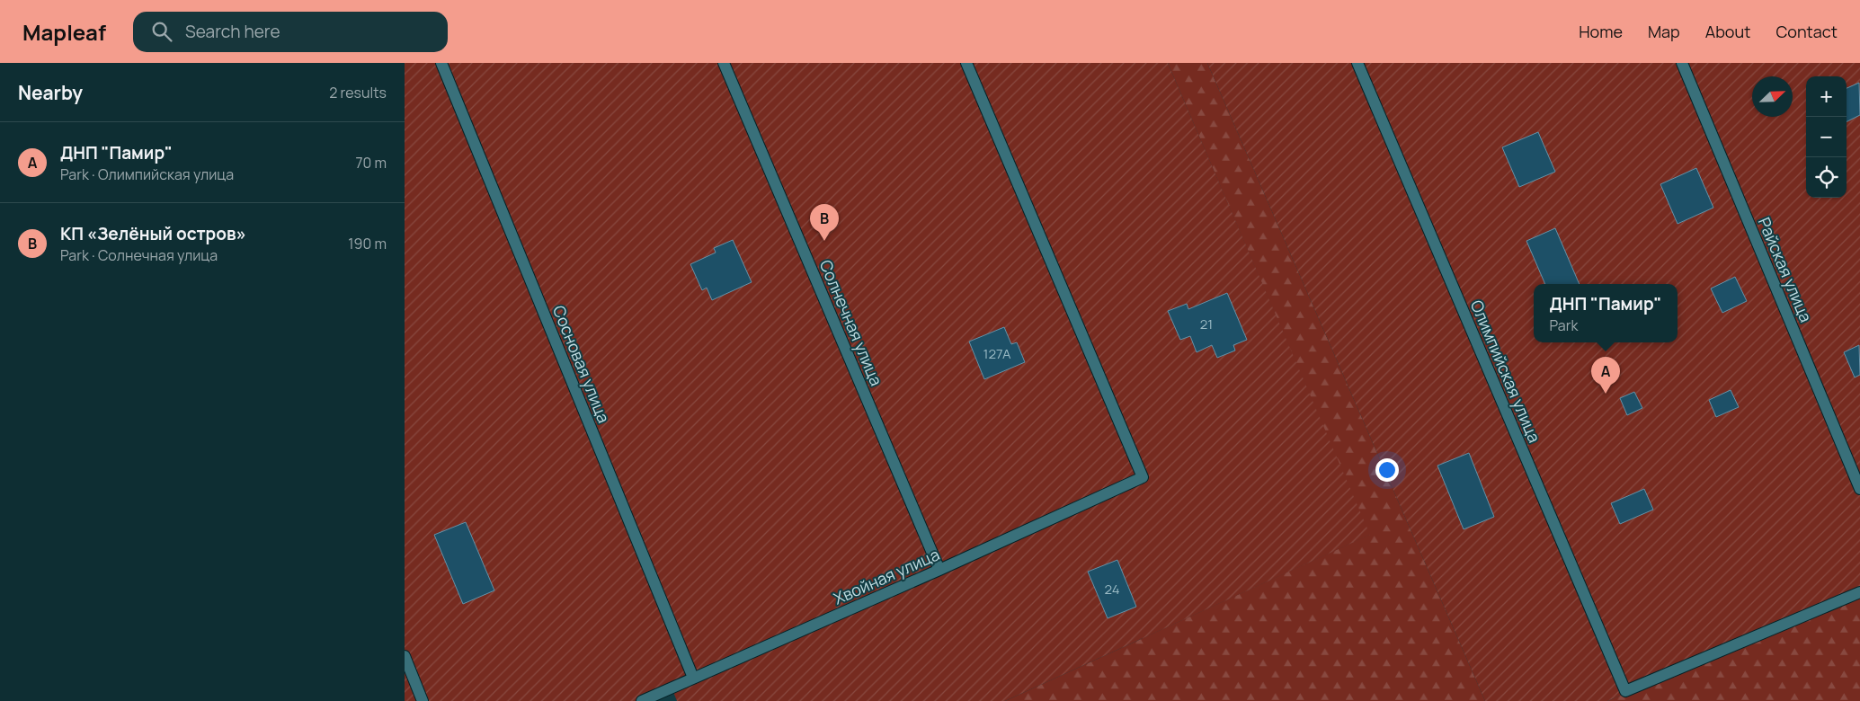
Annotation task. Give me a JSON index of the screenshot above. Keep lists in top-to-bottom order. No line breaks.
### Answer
{"streets":{"street":["Райская улица","Солнечная улица","Сосновая улица","Олимпийская улица","Хвойная улица"]},"crossings":[["Солнечная улица","Хвойная улица"],["Сосновая улица","Хвойная улица"]],"house_numbers":["21","127А","24"],"north":"top right","page":{"header":"Mapleaf","search":"Search here","nav":["Home","Map","About","Contact"],"heading":["Nearby","2 results"],"map_buttons":["+","−"],"list":[{"mark":"A","name":"ДНП \"Памир\"","note":"Park · Олимпийская улица","value":"70 m"},{"mark":"B","name":"КП «Зелёный остров»","note":"Park · Солнечная улица","value":"190 m"}],"pins":["B","A"],"popup":["ДНП \"Памир\"","Park"]}}
